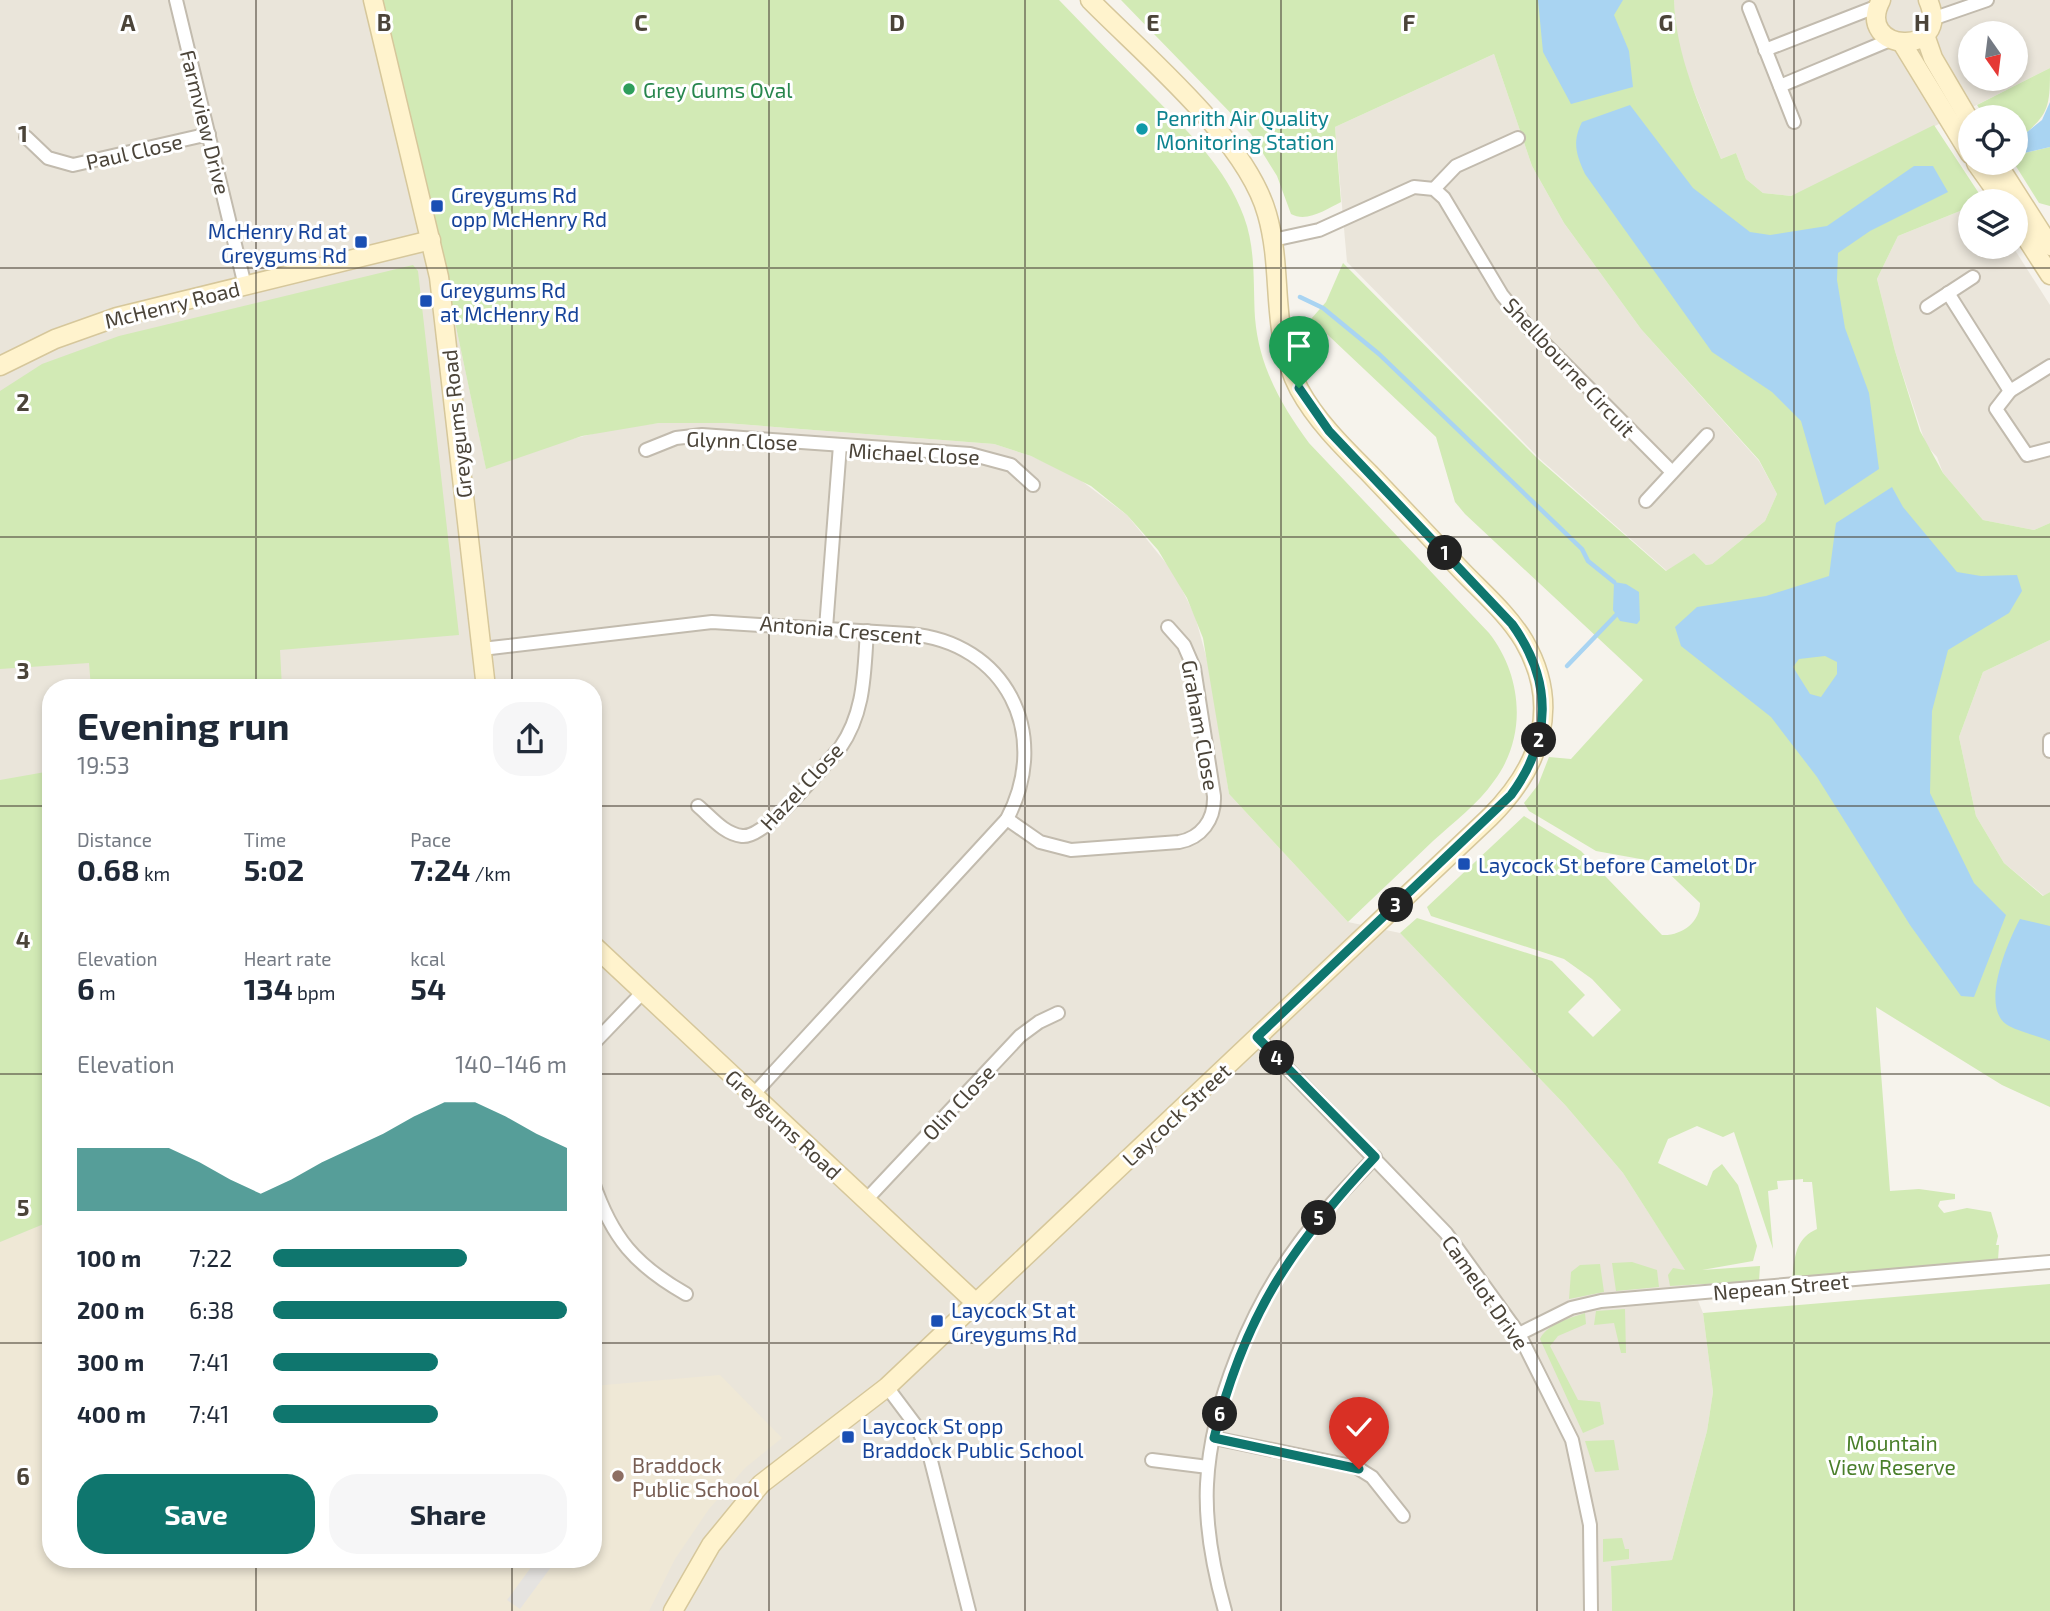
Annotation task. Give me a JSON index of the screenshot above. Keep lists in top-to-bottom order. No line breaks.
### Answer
{"streets":{"street":["Farmview Drive","Paul Close","McHenry Road","Shellbourne Circuit","Greygums Road","Glynn Close","Michael Close","Antonia Crescent","Graham Close","Hazel Close","Olin Close","Laycock Street","Nepean Street","Camelot Drive"]},"crossings":[["Farmview Drive","Paul Close"],["Farmview Drive","McHenry Road"],["McHenry Road","Greygums Road"],["Greygums Road","Antonia Crescent"],["Greygums Road","Olin Close"],["Greygums Road","Laycock Street"],["Glynn Close","Michael Close"],["Michael Close","Antonia Crescent"],["Antonia Crescent","Graham Close"],["Antonia Crescent","Hazel Close"],["Laycock Street","Camelot Drive"],["Nepean Street","Camelot Drive"]],"parks":["Mountain View Reserve"],"places":{"other":["Grey Gums Oval","Penrith Air Quality Monitoring Station","Braddock Public School"],"transit":["Greygums Rd opp McHenry Rd","McHenry Rd at Greygums Rd","Greygums Rd at McHenry Rd","Laycock St before Camelot Dr","Laycock St at Greygums Rd","Laycock St opp Braddock Public School"]},"north":"bottom","page":{"pins":["1","2","3","4","5","6"],"heading":["Evening run","19:53"],"stats":[["Distance","0.68 km"],["Time","5:02"],["Pace","7:24 /km"],["Elevation","6 m"],["Heart rate","134 bpm"],["kcal","54"]],"chart":["Elevation","140–146 m"],"list":[{"name":"100 m","note":"7:22"},{"name":"200 m","note":"6:38"},{"name":"300 m","note":"7:41"},{"name":"400 m","note":"7:41"}],"buttons":["Save","Share"]},"grid":{"columns":["A","B","C","D","E","F","G","H"],"rows":["1","2","3","4","5","6"]}}
